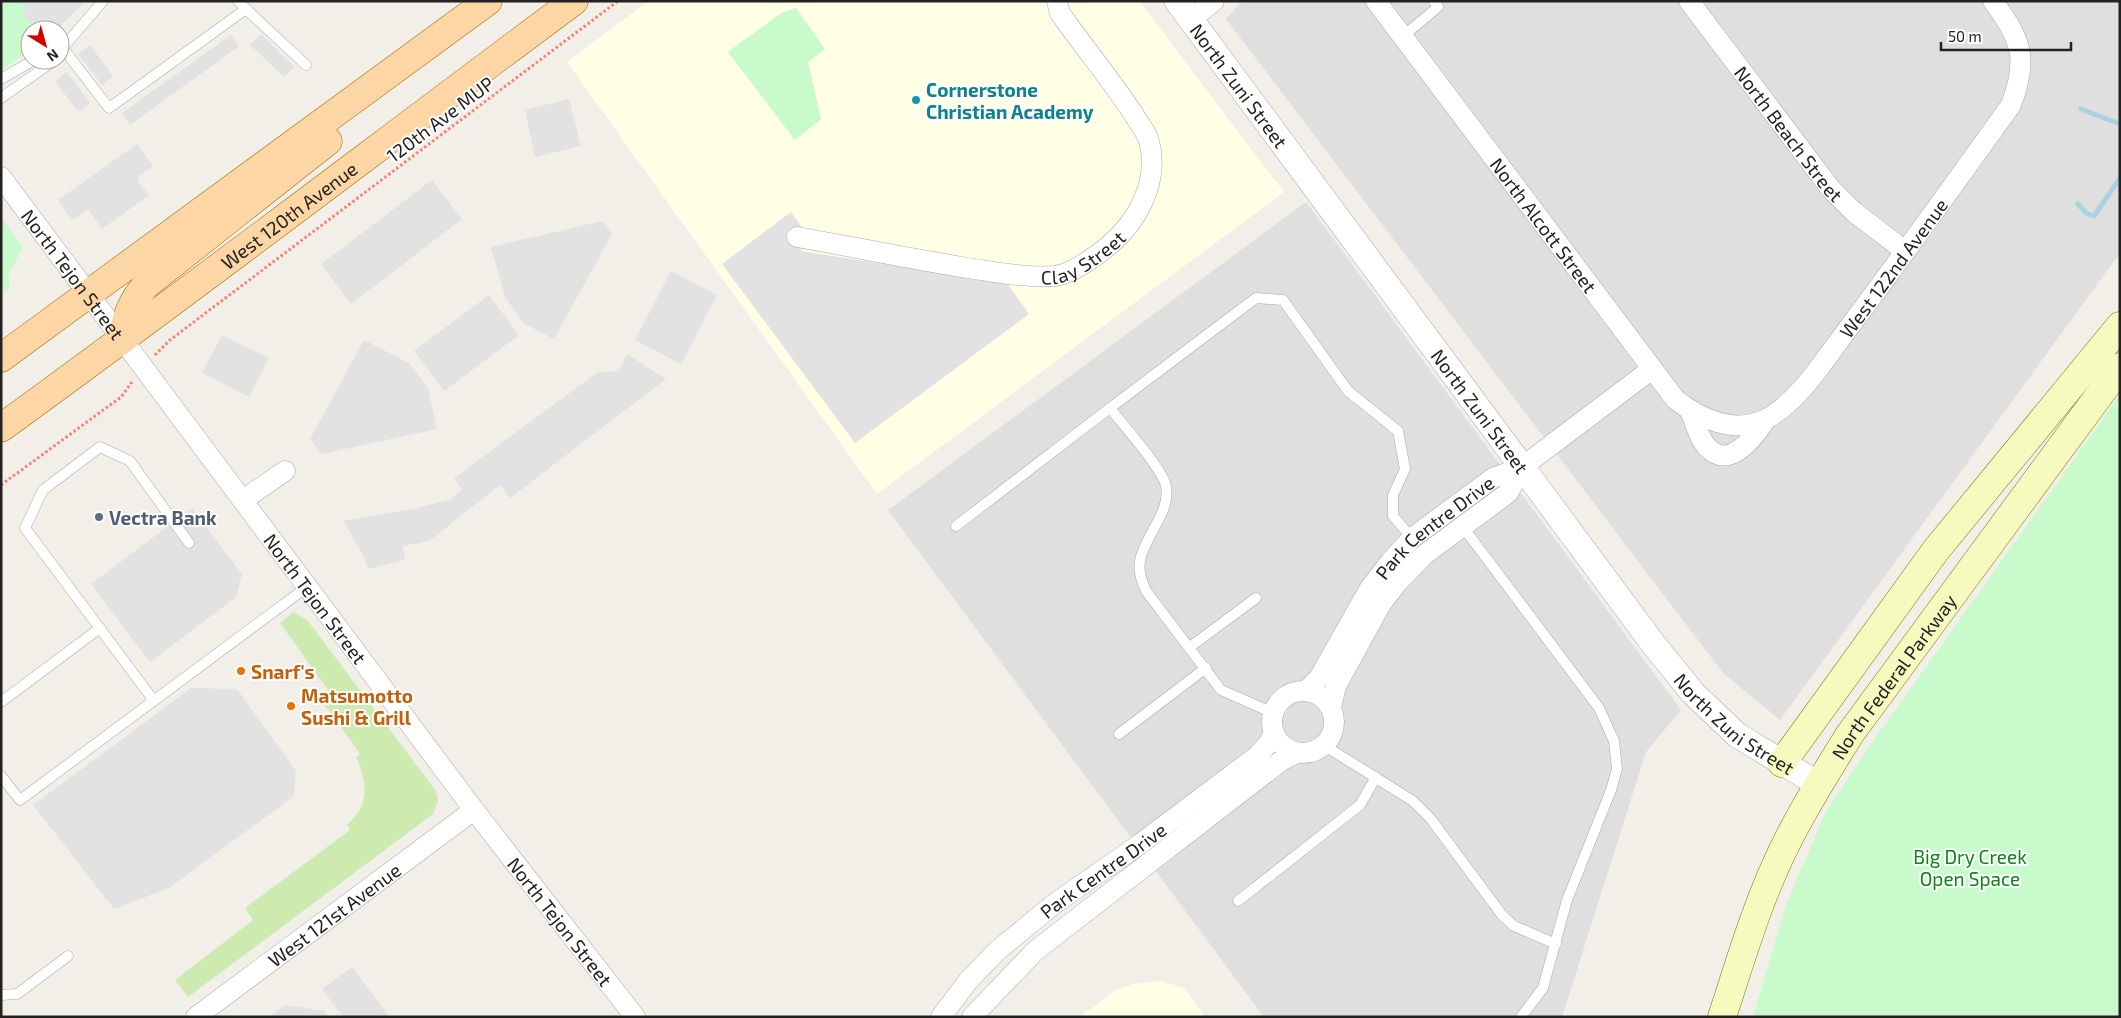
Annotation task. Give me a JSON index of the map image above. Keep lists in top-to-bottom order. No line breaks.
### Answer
{"streets":{"main road":["West 120th Avenue","North Federal Parkway"],"street":["North Zuni Street","North Beach Street","North Alcott Street","Clay Street","West 122nd Avenue","North Tejon Street","Park Centre Drive","West 121st Avenue"],"path":["120th Ave MUP"]},"crossings":[["North Zuni Street","Park Centre Drive"],["North Zuni Street","North Federal Parkway"],["120th Ave MUP","North Tejon Street"],["North Beach Street","West 122nd Avenue"],["West 120th Avenue","North Tejon Street"],["North Alcott Street","West 122nd Avenue"],["North Tejon Street","West 121st Avenue"]],"parks":["Big Dry Creek Open Space"],"places":["Cornerstone Christian Academy","Vectra Bank","Snarf's","Matsumotto Sushi & Grill"],"scale_bar":"50 m","north":"bottom right"}
